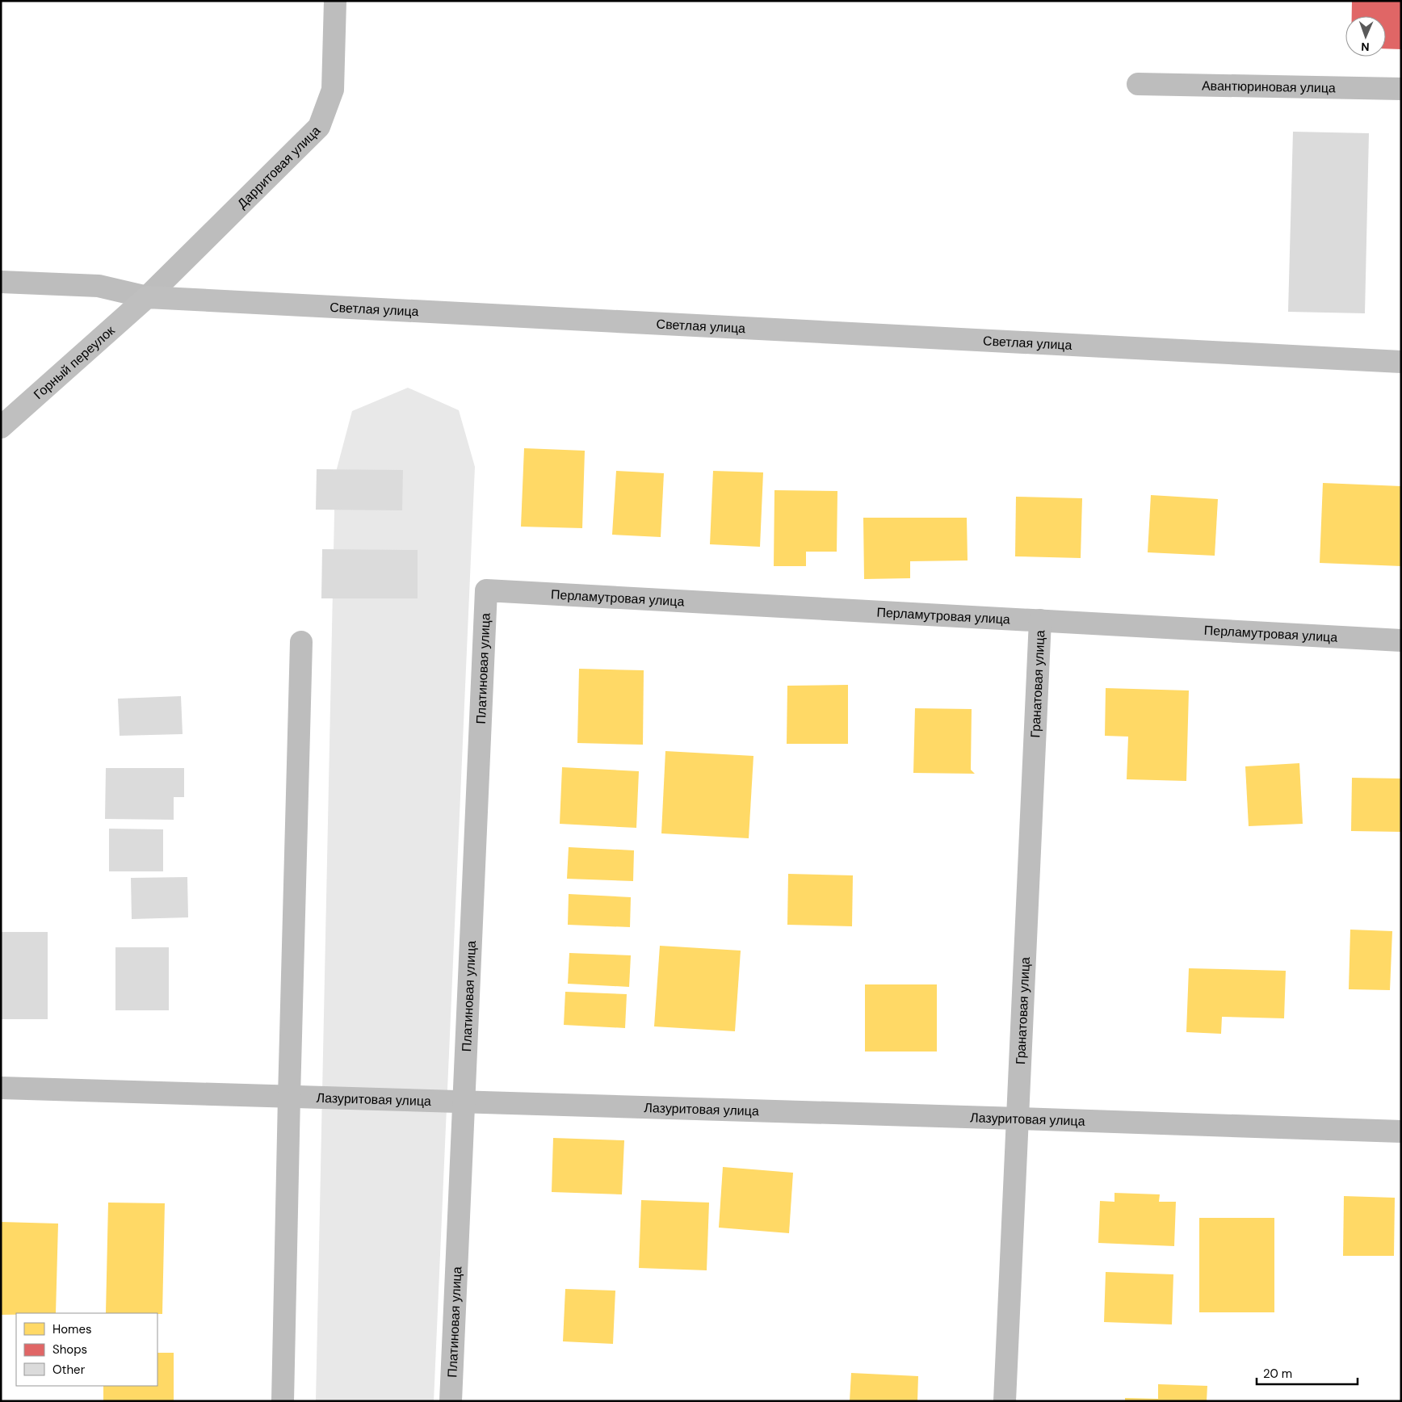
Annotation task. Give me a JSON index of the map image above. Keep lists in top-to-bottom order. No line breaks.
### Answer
{"streets":{"street":["Авантюриновая улица","Дарритовая улица","Светлая улица","Горный переулок","Перламутровая улица","Платиновая улица","Гранатовая улица","Лазуритовая улица"]},"crossings":[["Дарритовая улица","Светлая улица"],["Дарритовая улица","Горный переулок"],["Светлая улица","Горный переулок"],["Перламутровая улица","Платиновая улица"],["Перламутровая улица","Гранатовая улица"],["Платиновая улица","Лазуритовая улица"],["Гранатовая улица","Лазуритовая улица"]],"legend":["Homes","Shops","Other"],"scale_bar":"20 m","north":"bottom"}
